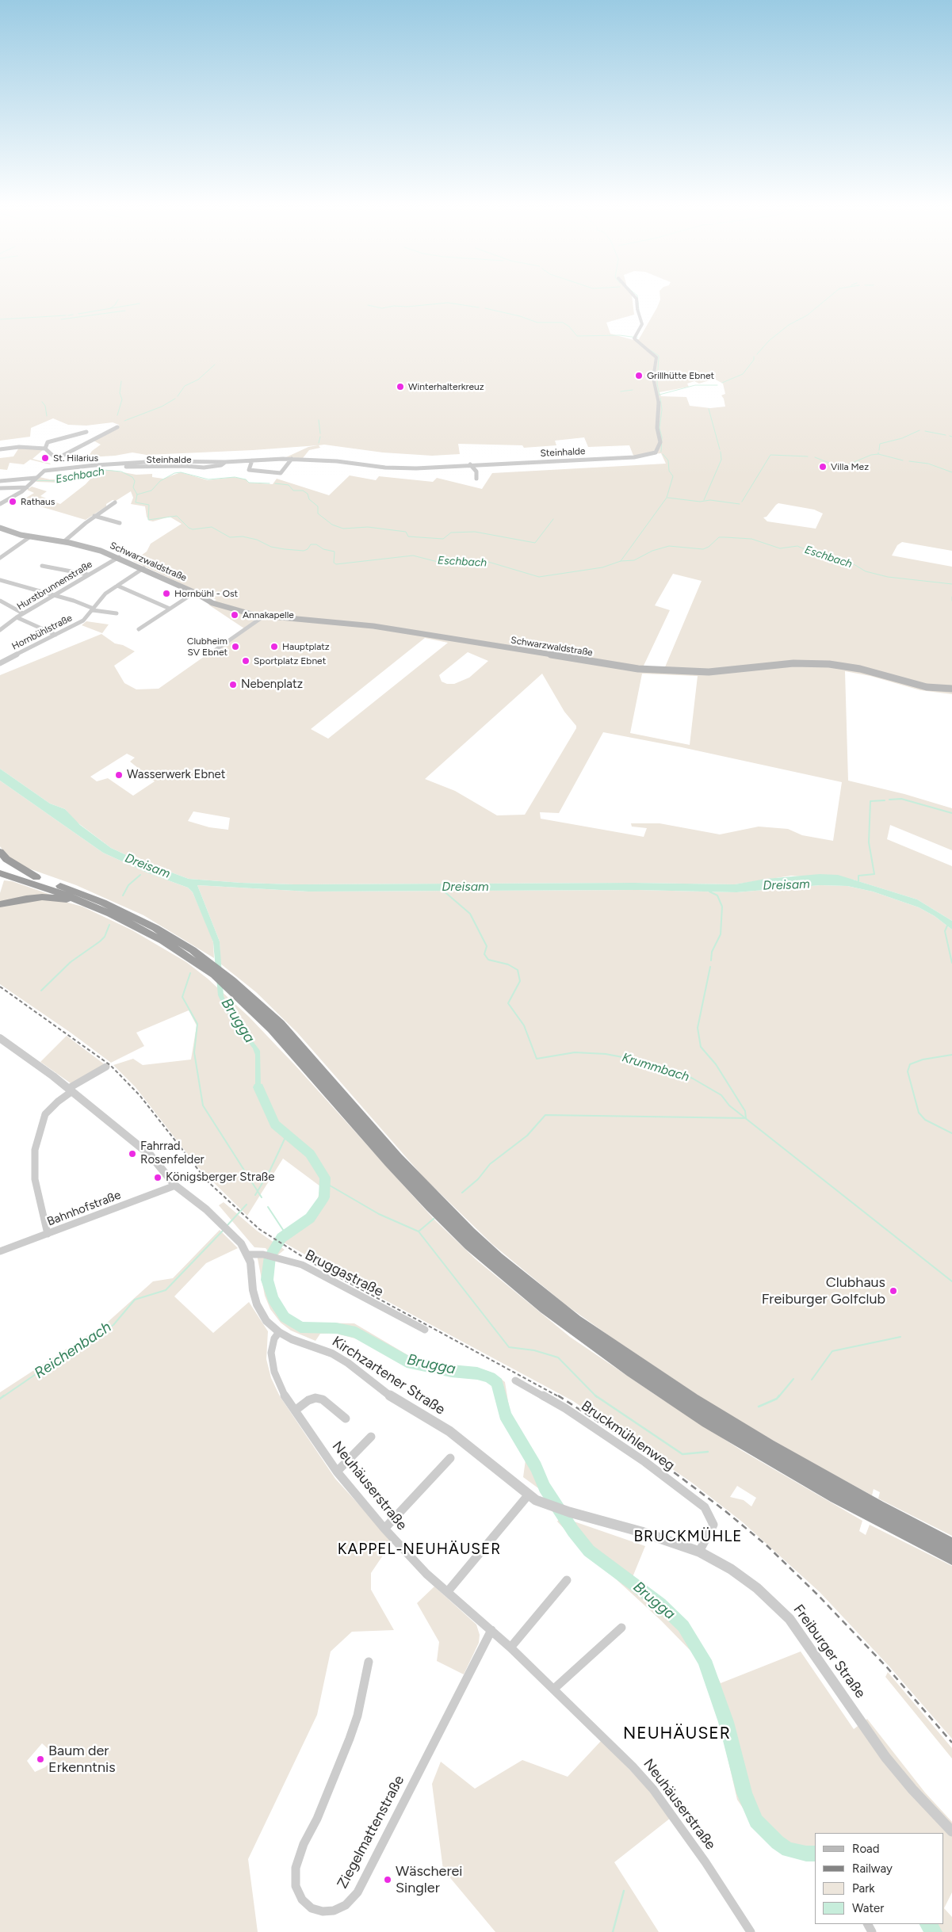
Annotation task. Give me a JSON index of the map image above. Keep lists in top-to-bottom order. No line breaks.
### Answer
{"streets":{"main road":["Schwarzwaldstraße"],"street":["Steinhalde","Hurstbrunnenstraße","Hornbühlstraße","Bahnhofstraße","Bruggastraße","Kirchzartener Straße","Bruckmühlenweg","Neuhäuserstraße","Freiburger Straße","Ziegelmattenstraße"]},"crossings":[["Schwarzwaldstraße","Hurstbrunnenstraße"],["Schwarzwaldstraße","Hornbühlstraße"],["Bahnhofstraße","Kirchzartener Straße"],["Bruggastraße","Kirchzartener Straße"],["Kirchzartener Straße","Neuhäuserstraße"],["Kirchzartener Straße","Freiburger Straße"],["Bruckmühlenweg","Freiburger Straße"],["Neuhäuserstraße","Ziegelmattenstraße"]],"districts":["BRUCKMÜHLE","KAPPEL-NEUHÄUSER","NEUHÄUSER"],"water":["Eschbach","Dreisam","Brugga","Krummbach","Reichenbach"],"places":["Grillhütte Ebnet","Winterhalterkreuz","St. Hilarius","Villa Mez","Rathaus","Hornbühl - Ost","Annakapelle","Clubheim SV Ebnet","Hauptplatz","Sportplatz Ebnet","Nebenplatz","Wasserwerk Ebnet","Fahrrad Rosenfelder","Königsberger Straße","Clubhaus Freiburger Golfclub","Baum der Erkenntnis","Wäscherei Singler"],"legend":["Road","Railway","Park","Water"]}
